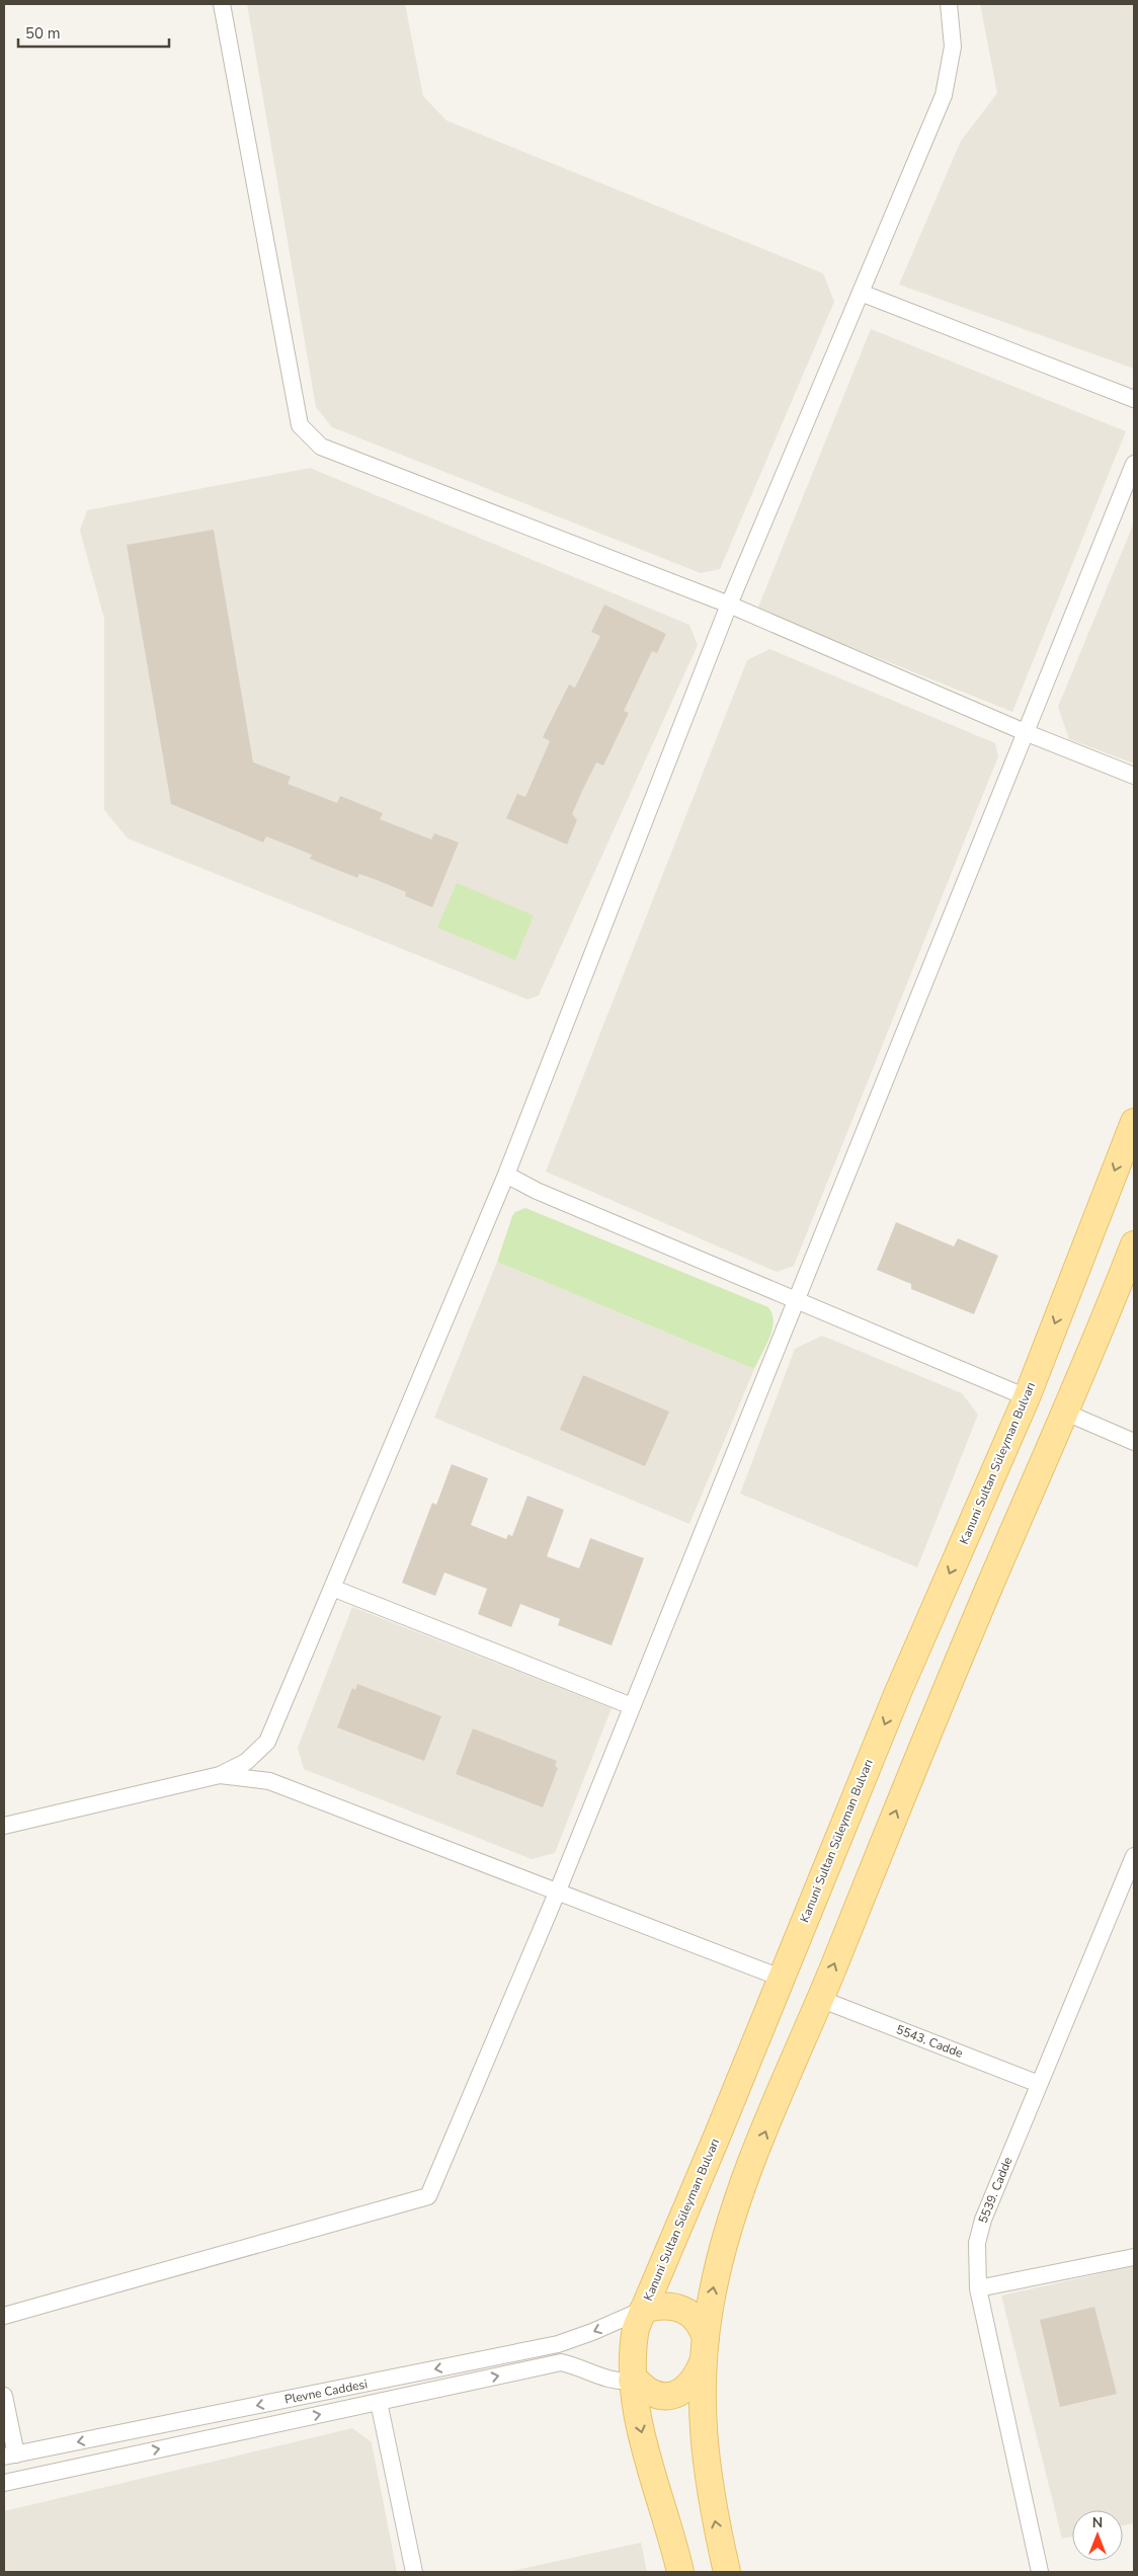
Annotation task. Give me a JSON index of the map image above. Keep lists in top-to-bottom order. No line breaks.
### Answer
{"streets":{"main road":["Kanuni Sultan Süleyman Bulvarı"],"street":["5543. Cadde","5539. Cadde","Plevne Caddesi"]},"crossings":[["Kanuni Sultan Süleyman Bulvarı","Plevne Caddesi"],["5543. Cadde","5539. Cadde"]],"scale_bar":"50 m","north":"top"}
